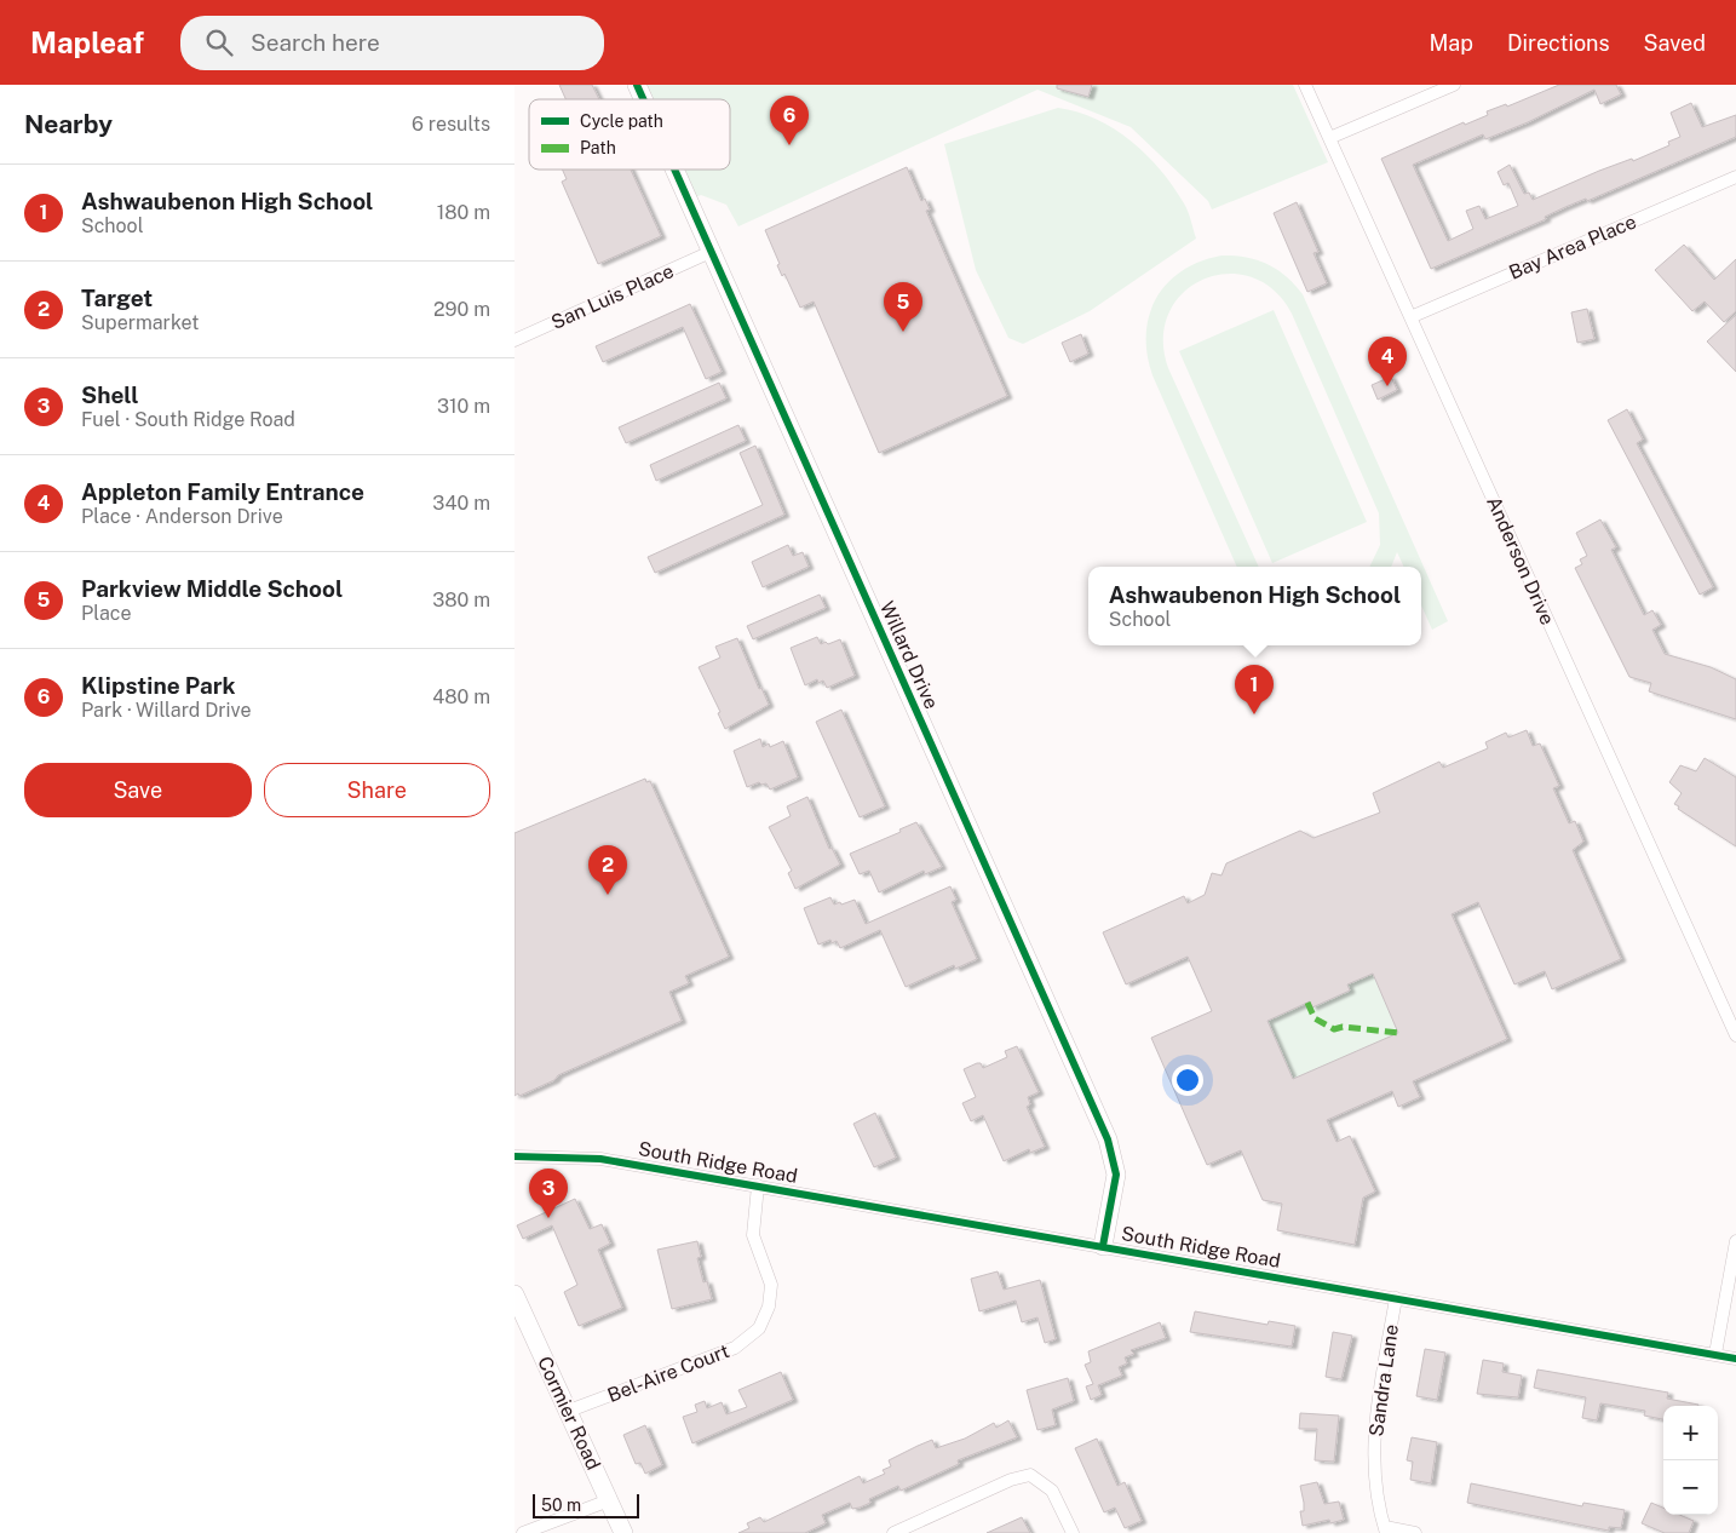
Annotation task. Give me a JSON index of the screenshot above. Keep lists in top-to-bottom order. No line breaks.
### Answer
{"streets":{"street":["Bay Area Place","San Luis Place","Anderson Drive","Willard Drive","South Ridge Road","Bel-Aire Court","Sandra Lane","Cormier Road"]},"crossings":[["Bay Area Place","Anderson Drive"],["San Luis Place","Willard Drive"],["Willard Drive","South Ridge Road"],["South Ridge Road","Bel-Aire Court"],["South Ridge Road","Sandra Lane"],["Bel-Aire Court","Cormier Road"]],"legend":["Cycle path","Path"],"scale_bar":"50 m","page":{"header":"Mapleaf","search":"Search here","nav":["Map","Directions","Saved"],"heading":["Nearby","6 results"],"pins":["6","5","4","1","2","3"],"list":[{"mark":"1","name":"Ashwaubenon High School","note":"School","value":"180 m"},{"mark":"2","name":"Target","note":"Supermarket","value":"290 m"},{"mark":"3","name":"Shell","note":"Fuel · South Ridge Road","value":"310 m"},{"mark":"4","name":"Appleton Family Entrance","note":"Place · Anderson Drive","value":"340 m"},{"mark":"5","name":"Parkview Middle School","note":"Place","value":"380 m"},{"mark":"6","name":"Klipstine Park","note":"Park · Willard Drive","value":"480 m"}],"popup":["Ashwaubenon High School","School"],"buttons":["Save","Share"],"map_buttons":["+","−"],"scale":"50 m"}}
